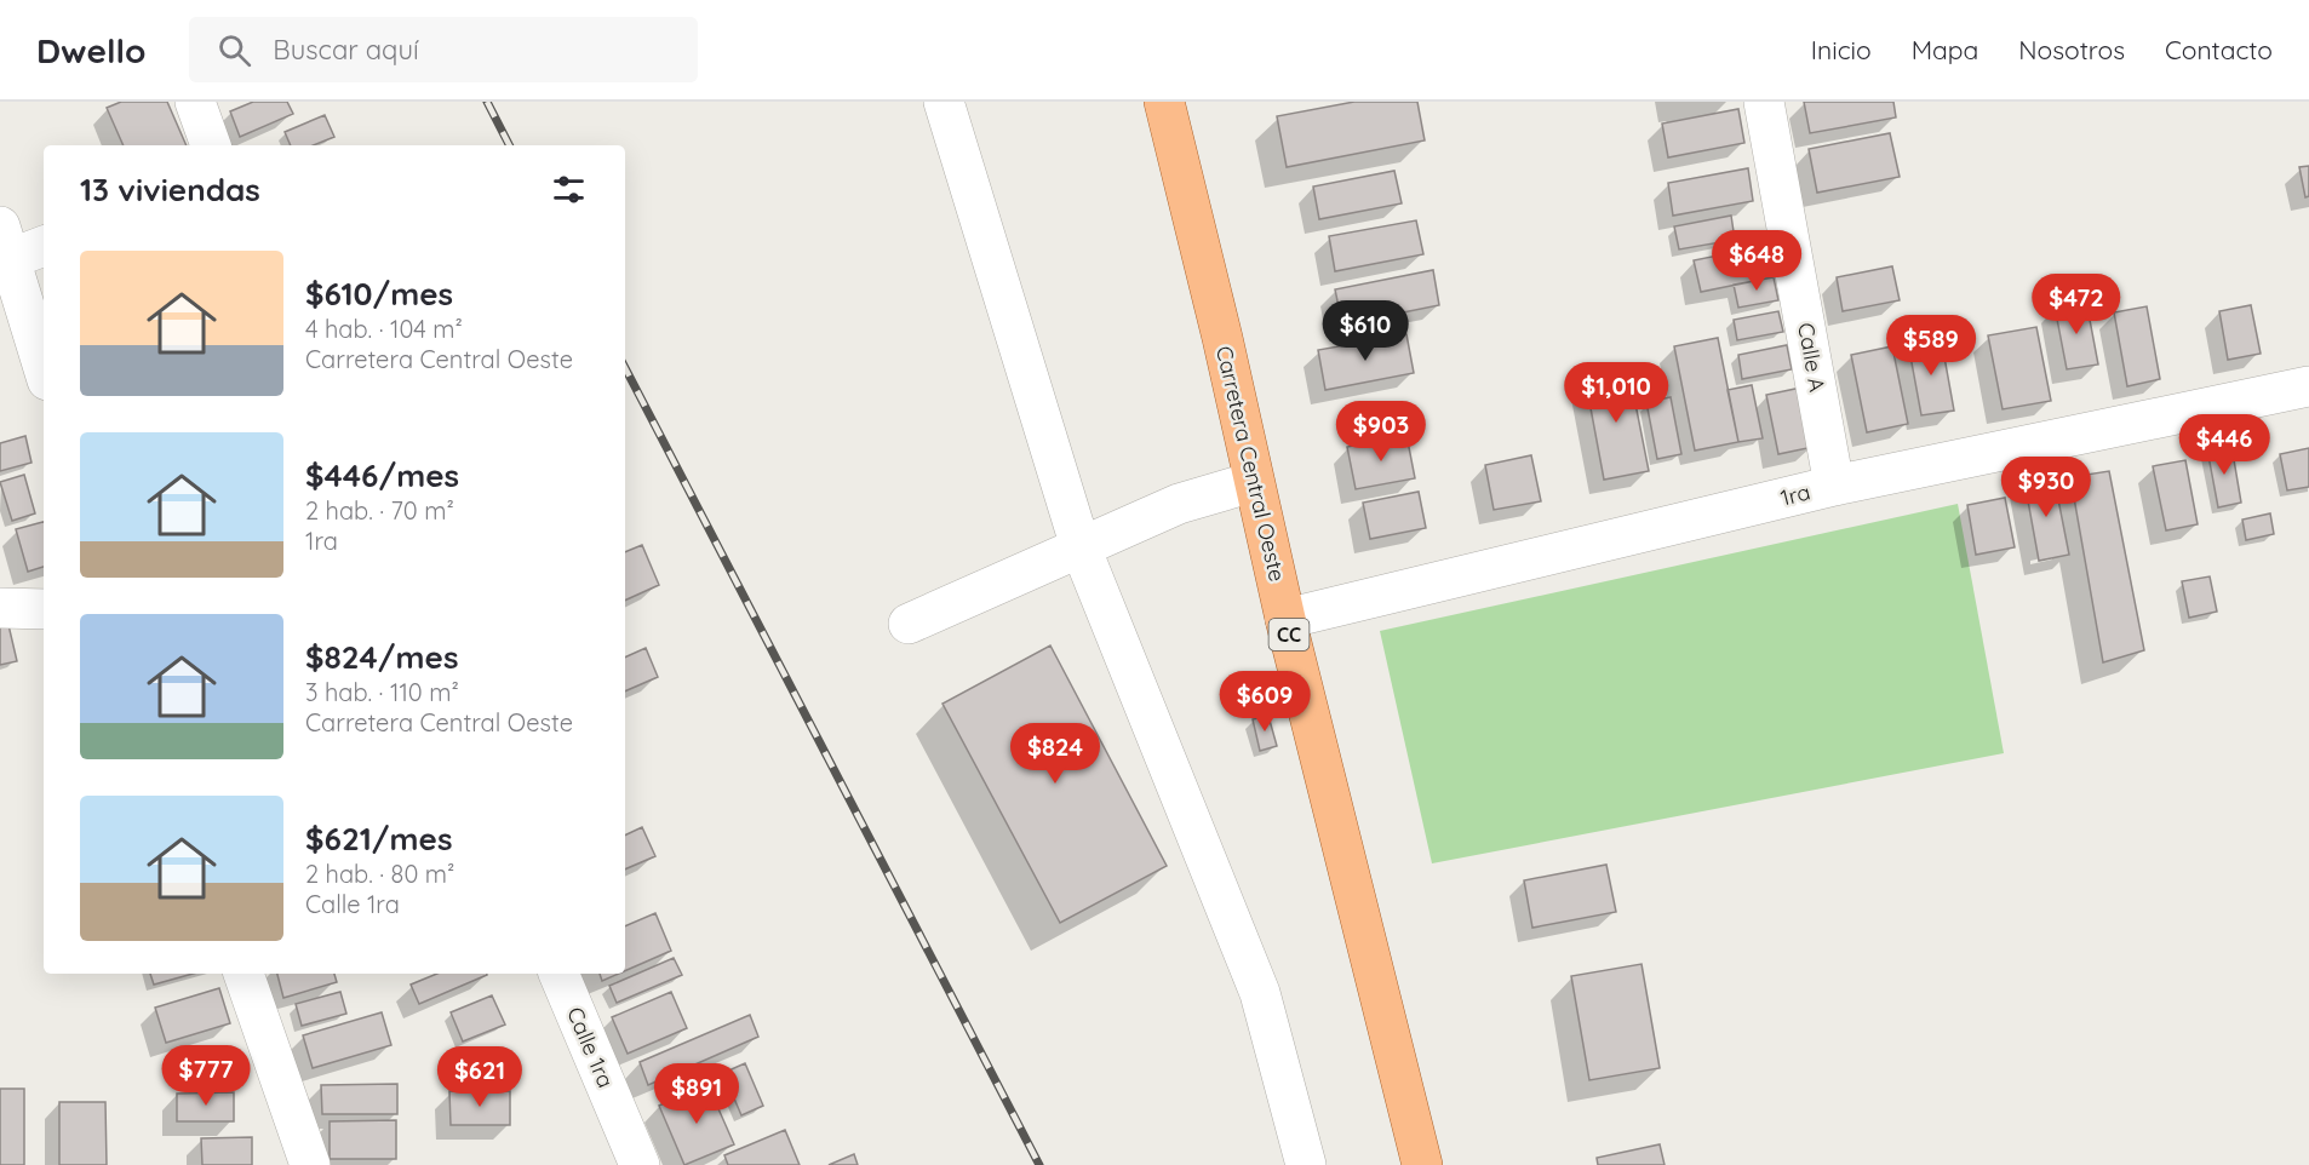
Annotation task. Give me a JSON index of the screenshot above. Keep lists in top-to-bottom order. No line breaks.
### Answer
{"streets":{"main road":["Carretera Central Oeste","CC"],"street":["Calle A","1ra","Calle 1ra"]},"crossings":[["Calle A","1ra"],["Carretera Central Oeste","1ra"]],"page":{"header":"Dwello","search":"Buscar aquí","nav":["Inicio","Mapa","Nosotros","Contacto"],"heading":"13 viviendas","price":["$648","$472","$610","$589","$1,010","$903","$446","$930","$609","$824","$777","$621","$891"],"list":[{"name":"$610/mes","note":"4 hab. · 104 m² · Carretera Central Oeste"},{"name":"$446/mes","note":"2 hab. · 70 m² · 1ra"},{"name":"$824/mes","note":"3 hab. · 110 m² · Carretera Central Oeste"},{"name":"$621/mes","note":"2 hab. · 80 m² · Calle 1ra"}]}}
